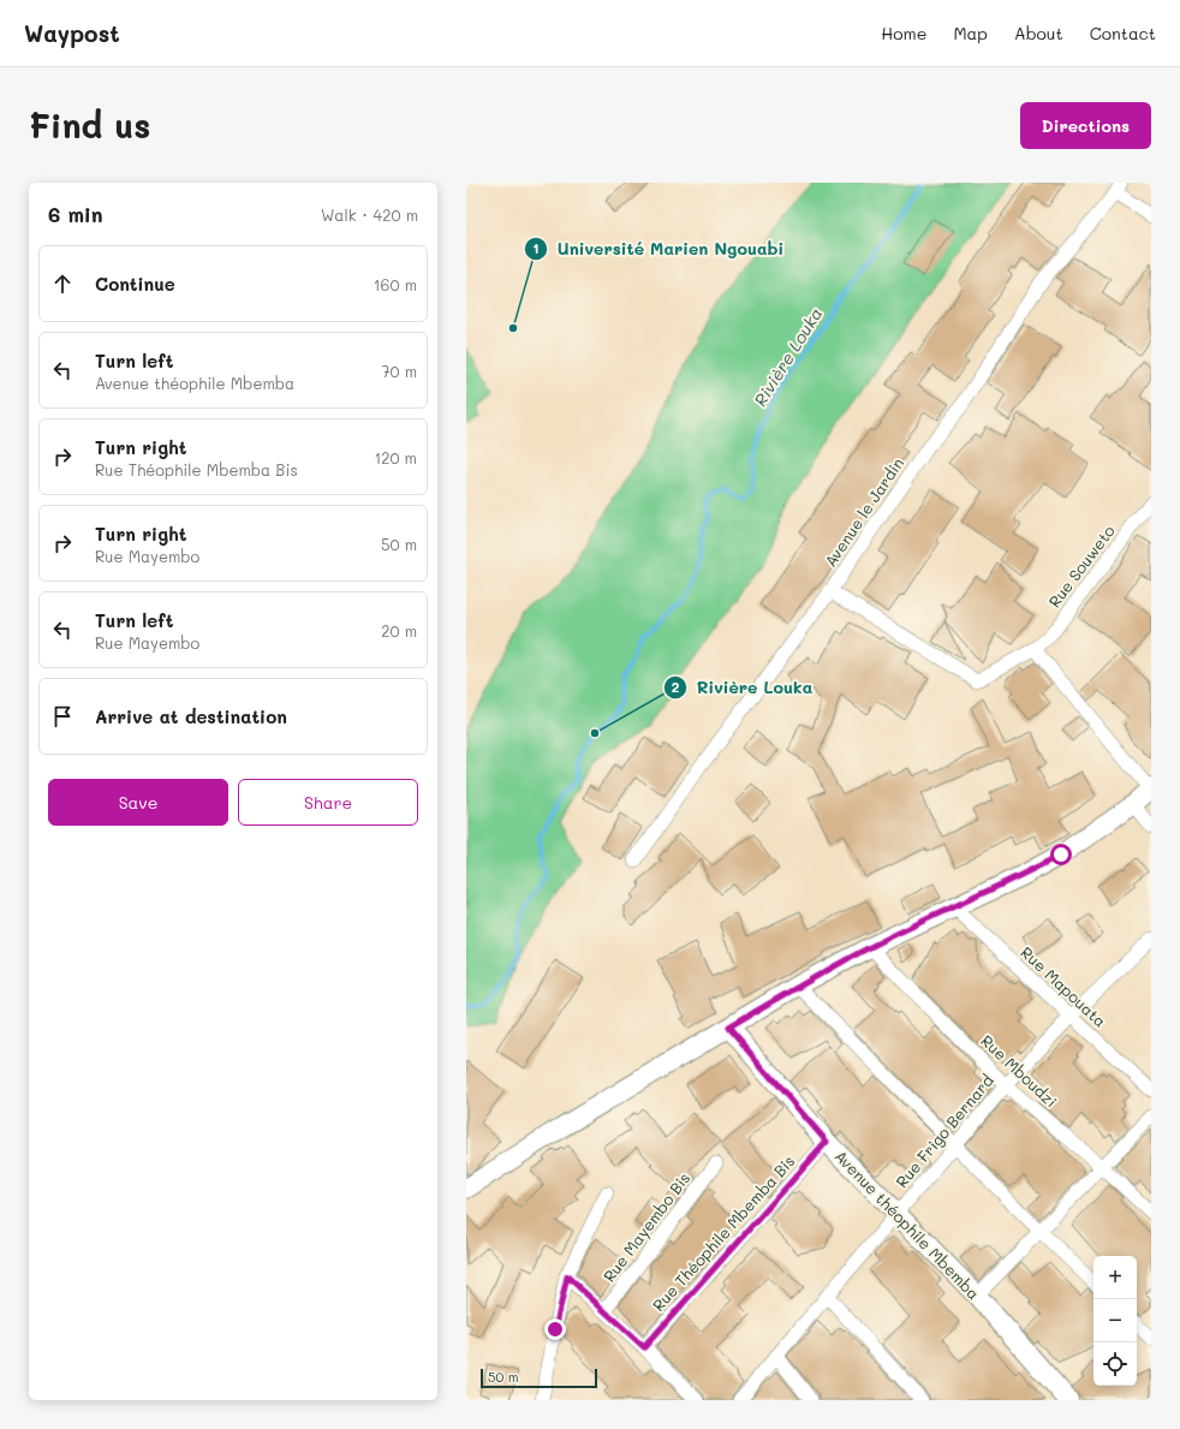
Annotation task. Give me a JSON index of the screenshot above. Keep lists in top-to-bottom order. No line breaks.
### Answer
{"streets":{"street":["Avenue le Jardin","Rue Souweto","Rue Mapouata","Rue Mboudzi","Rue Frigo Bernard","Avenue théophile Mbemba","Rue Mayembo Bis","Rue Théophile Mbemba Bis"]},"crossings":[["Avenue le Jardin","Rue Souweto"],["Rue Mapouata","Rue Frigo Bernard"],["Rue Mboudzi","Rue Frigo Bernard"],["Rue Frigo Bernard","Avenue théophile Mbemba"],["Avenue théophile Mbemba","Rue Théophile Mbemba Bis"]],"water":["Rivière Louka"],"places":["Université Marien Ngouabi","Rivière Louka"],"scale_bar":"50 m","page":{"header":"Waypost","nav":["Home","Map","About","Contact"],"buttons":["Directions",["Save","Share"]],"title":"Find us","heading":["6 min","Walk · 420 m"],"list":[["Continue","160 m"],["Turn left","Avenue théophile Mbemba","70 m"],["Turn right","Rue Théophile Mbemba Bis","120 m"],["Turn right","Rue Mayembo","50 m"],["Turn left","Rue Mayembo","20 m"],"Arrive at destination"],"map_buttons":["+","−"],"scale":"50 m"}}
